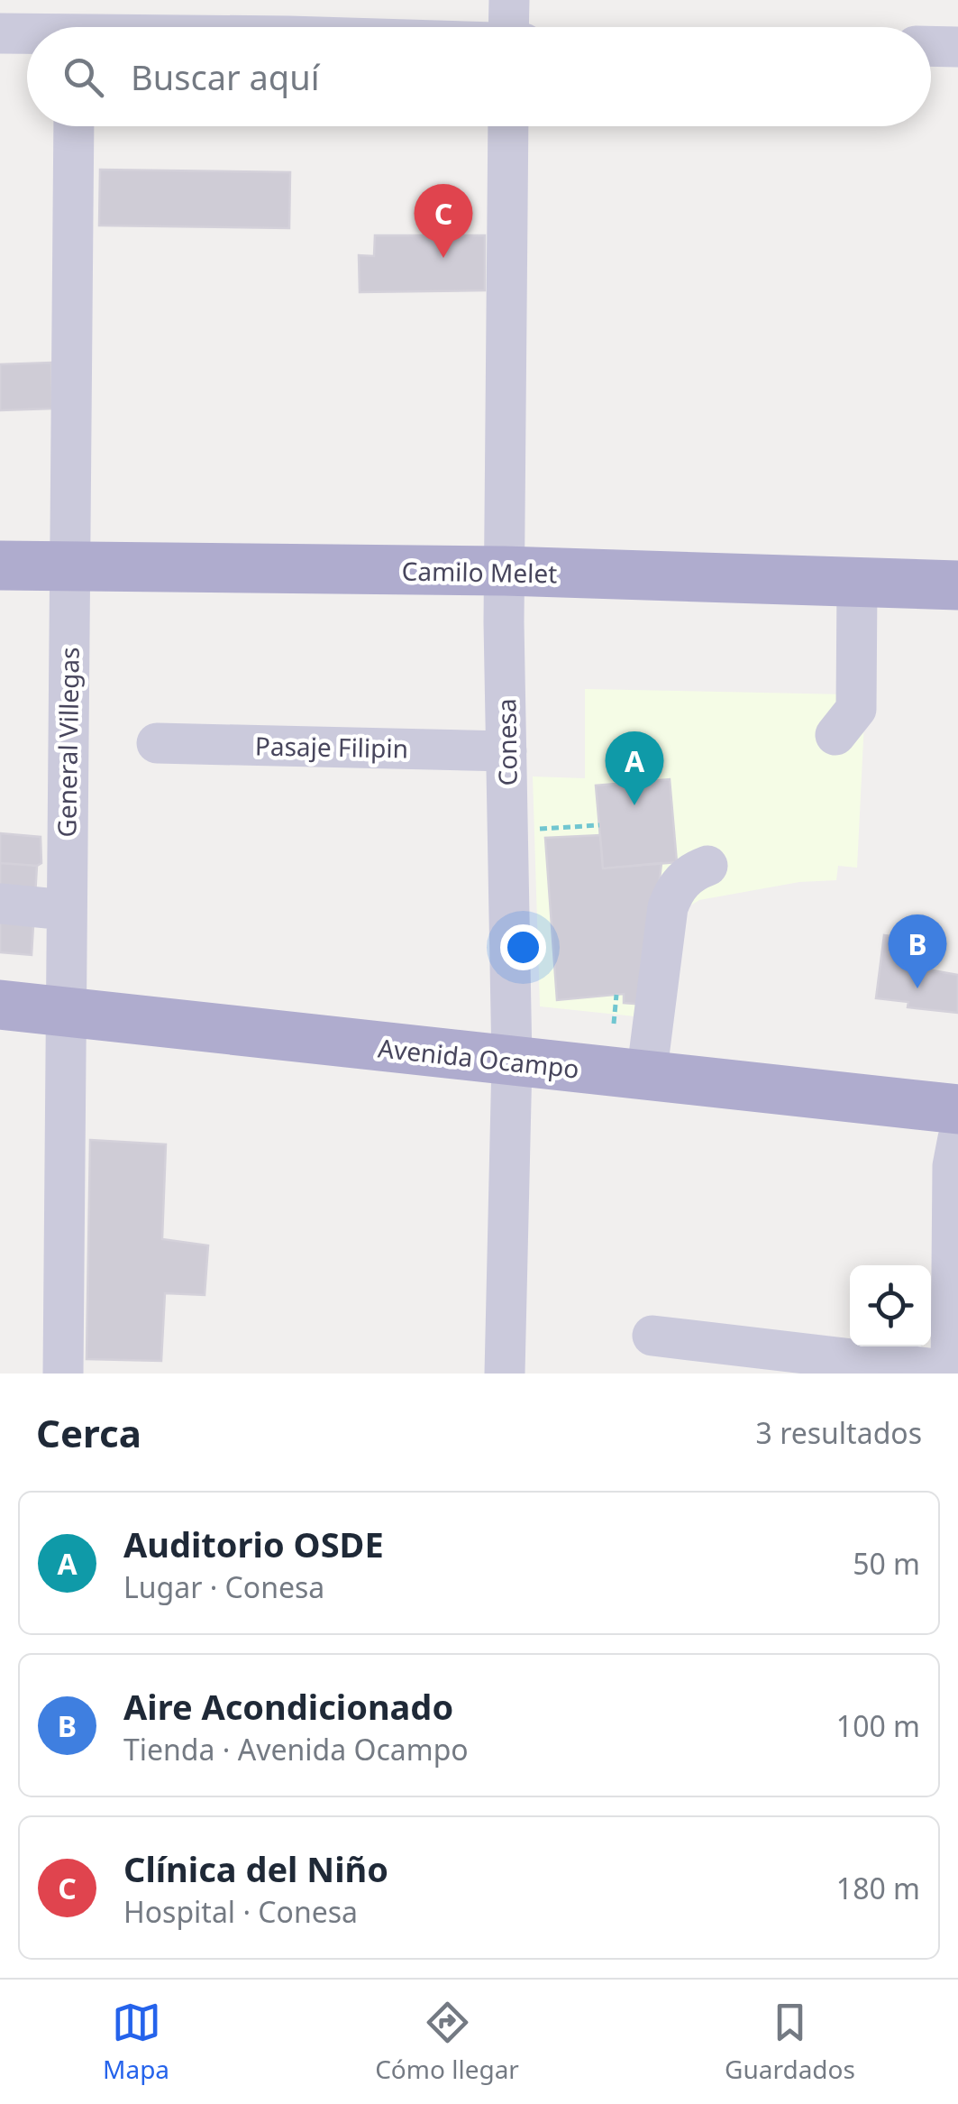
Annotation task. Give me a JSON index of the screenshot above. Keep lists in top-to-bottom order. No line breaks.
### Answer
{"streets":{"main road":["Camilo Melet","Avenida Ocampo"],"street":["General Villegas","Conesa","Pasaje Filipin"]},"crossings":[["Camilo Melet","General Villegas"],["Camilo Melet","Conesa"],["General Villegas","Avenida Ocampo"],["Conesa","Pasaje Filipin"],["Conesa","Avenida Ocampo"]],"page":{"search":"Buscar aquí","pins":["C","A","B"],"heading":["Cerca","3 resultados"],"list":[{"mark":"A","name":"Auditorio OSDE","note":"Lugar · Conesa","value":"50 m"},{"mark":"B","name":"Aire Acondicionado","note":"Tienda · Avenida Ocampo","value":"100 m"},{"mark":"C","name":"Clínica del Niño","note":"Hospital · Conesa","value":"180 m"}],"nav":["Mapa","Cómo llegar","Guardados"]}}
